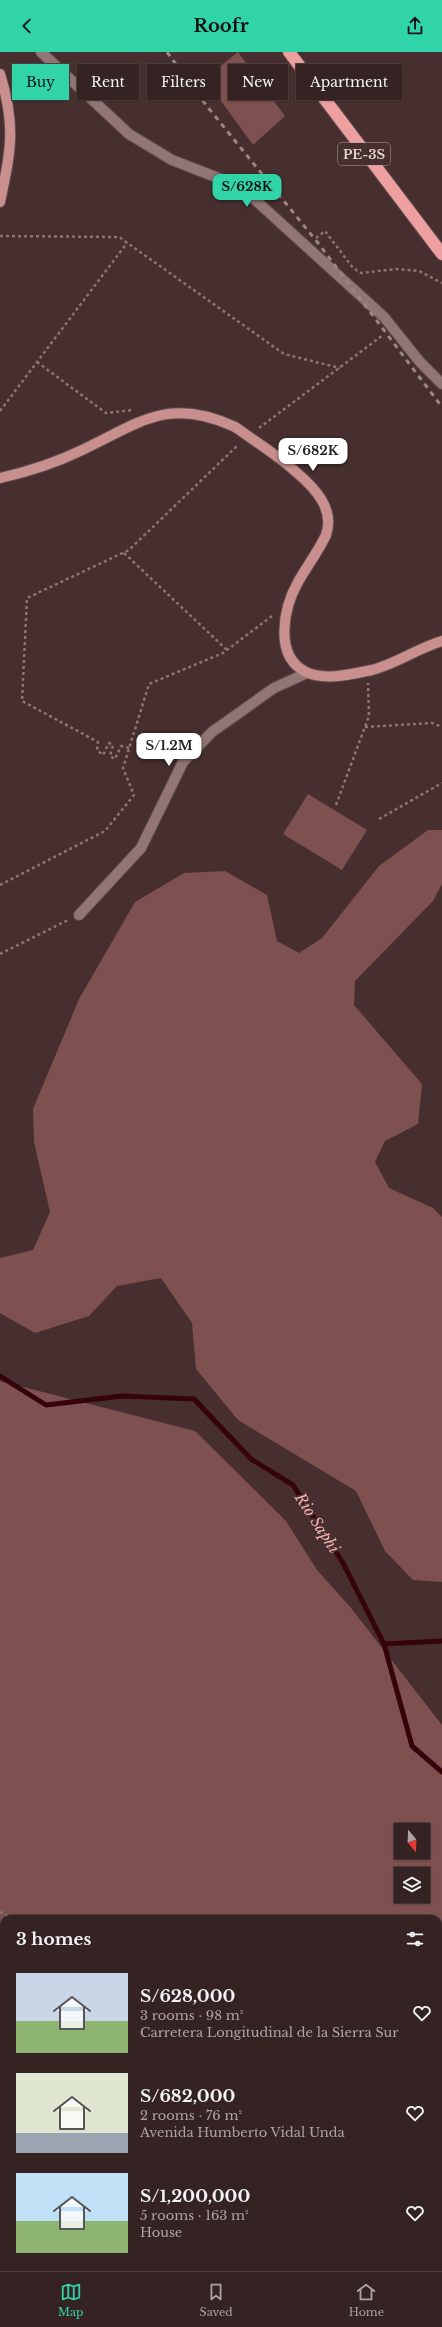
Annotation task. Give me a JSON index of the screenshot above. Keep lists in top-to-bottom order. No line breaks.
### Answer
{"streets":{"highway":["PE-3S"]},"water":["Rio Saphi"],"north":"bottom","page":{"header":"Roofr","chip":["Buy","Rent","Filters","New","Apartment"],"price":["S/628K","S/682K","S/1.2M"],"heading":"3 homes","list":[{"name":"S/628,000","note":"3 rooms · 98 m² · Carretera Longitudinal de la Sierra Sur"},{"name":"S/682,000","note":"2 rooms · 76 m² · Avenida Humberto Vidal Unda"},{"name":"S/1,200,000","note":"5 rooms · 163 m² · House"}],"tabs":["Map","Saved","Home"]}}
